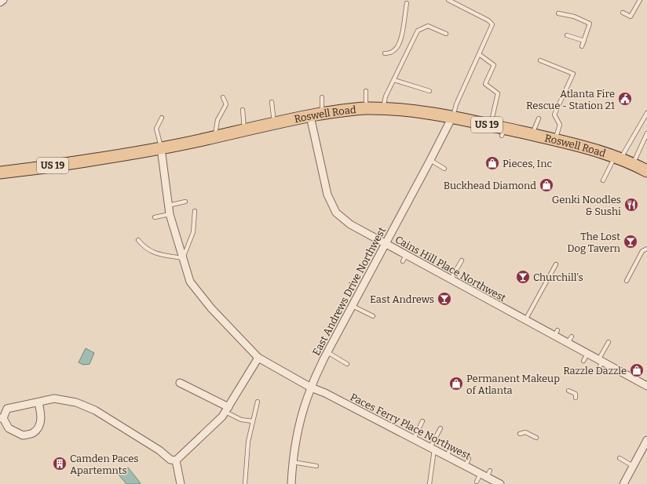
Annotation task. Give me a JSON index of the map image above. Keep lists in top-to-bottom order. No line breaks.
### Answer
{"streets":{"main road":["Roswell Road","US 19"],"street":["Cains Hill Place Northwest","East Andrews Drive Northwest","Paces Ferry Place Northwest"]},"crossings":[["Roswell Road","Cains Hill Place Northwest"],["Roswell Road","East Andrews Drive Northwest"],["Roswell Road","Paces Ferry Place Northwest"],["Cains Hill Place Northwest","East Andrews Drive Northwest"],["East Andrews Drive Northwest","Paces Ferry Place Northwest"]],"places":{"public building":["Atlanta Fire Rescue - Station 21"],"shop":["Pieces, Inc","Buckhead Diamond","Razzle Dazzle","Permanent Makeup of Atlanta"],"restaurant":["Genki Noodles & Sushi"],"bar":["The Lost Dog Tavern","Churchill's","East Andrews"],"building":["Camden Paces Apartemnts"]}}
